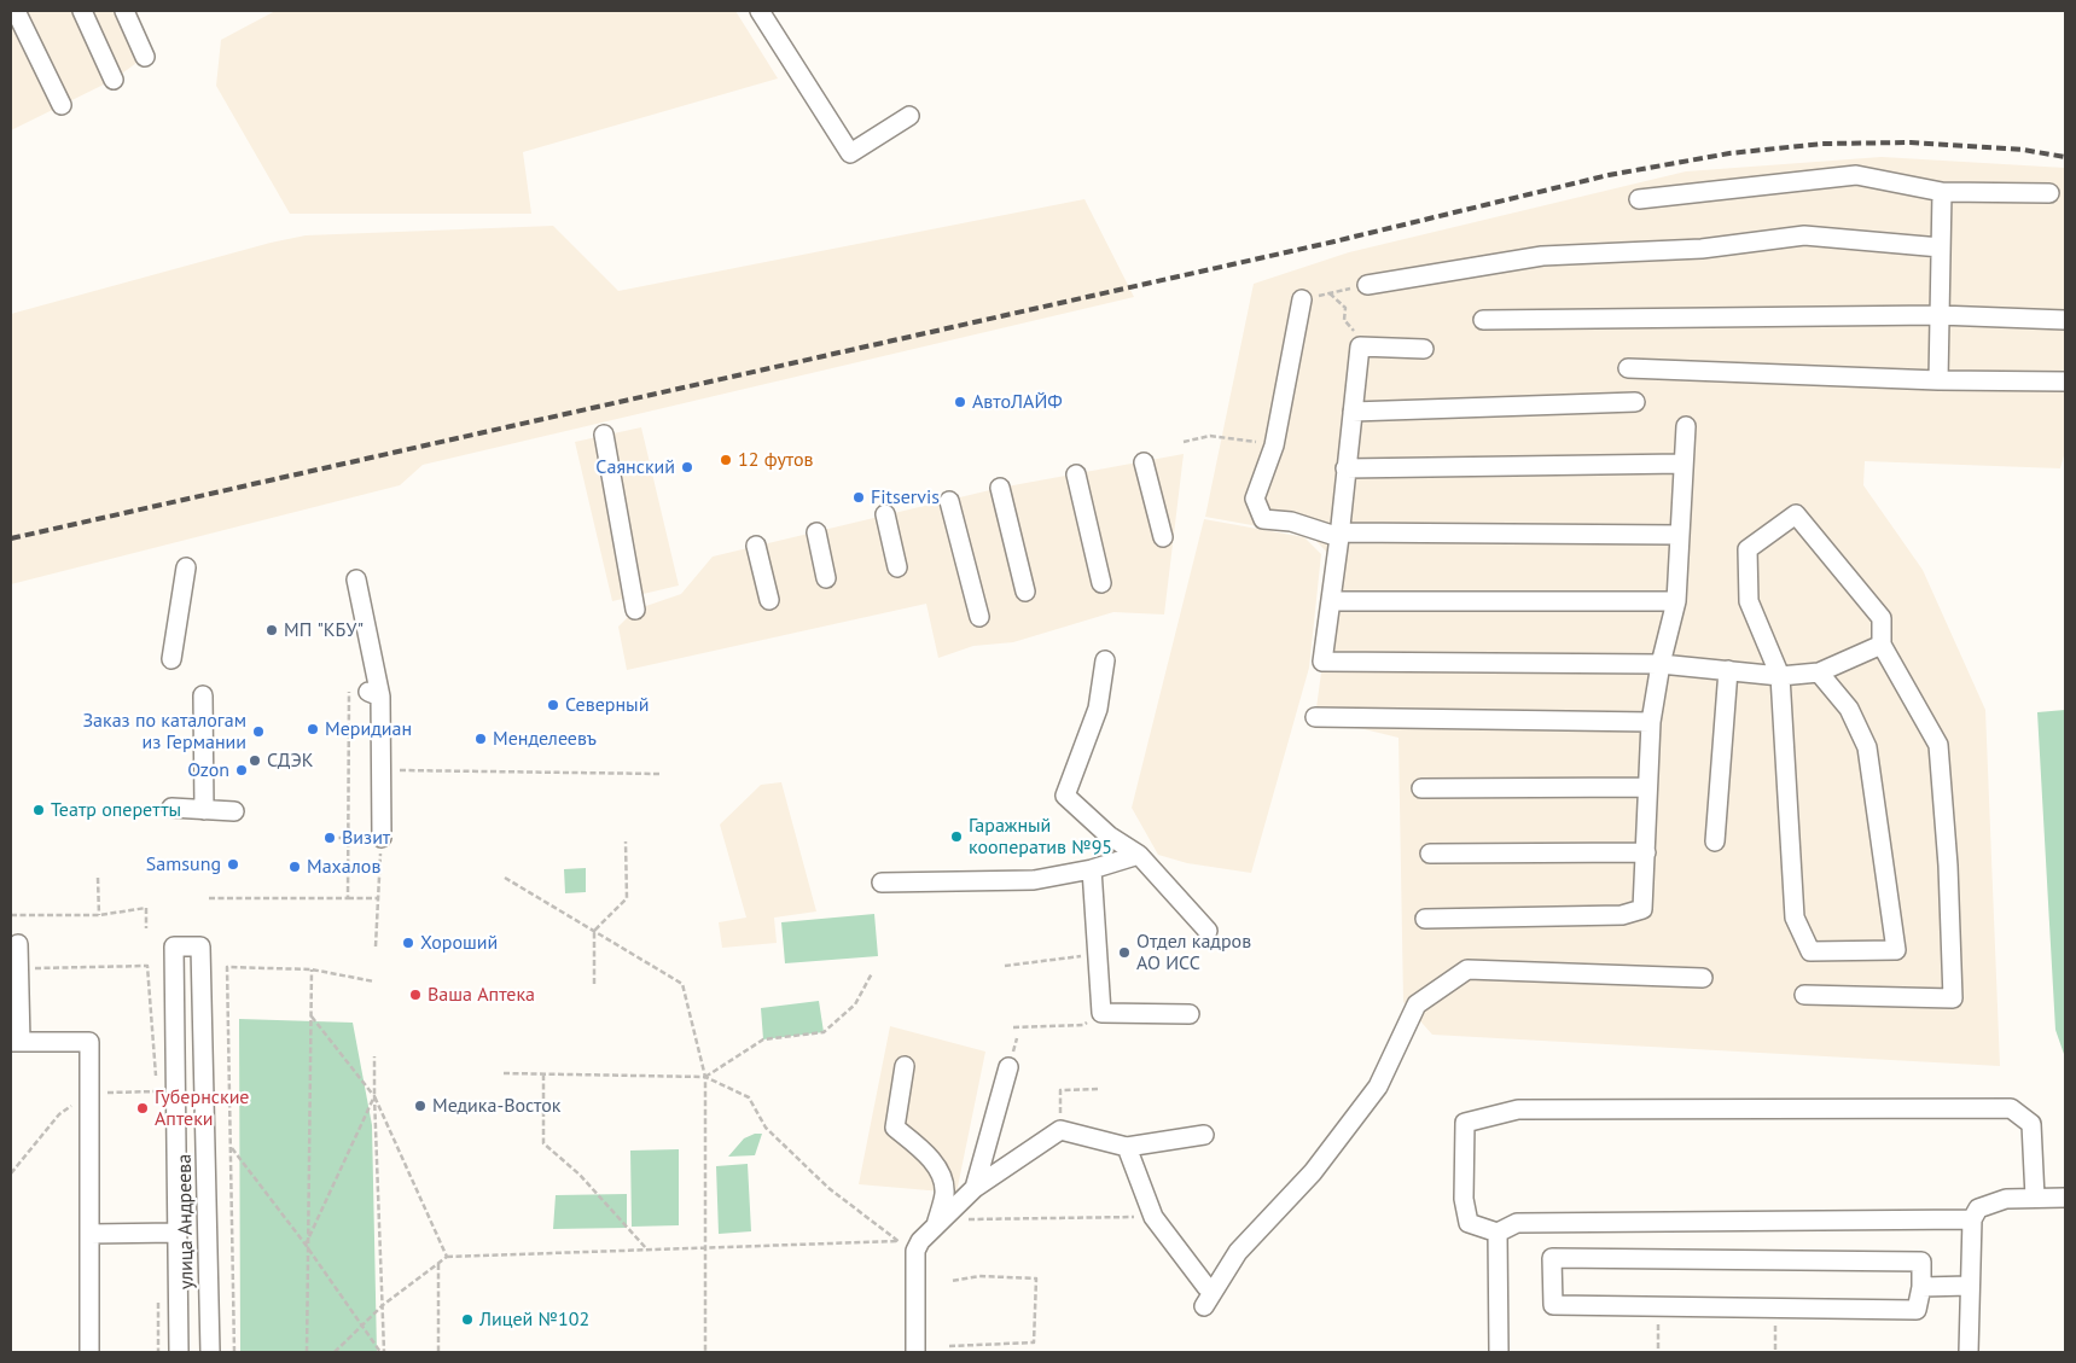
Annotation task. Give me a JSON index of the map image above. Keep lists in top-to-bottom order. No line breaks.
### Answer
{"streets":{"street":["улица Андреева"]},"places":["АвтоЛАЙФ","12 футов","Саянский","Fitservis","МП \"КБУ\"","Северный","Меридиан","Заказ по каталогам из Германии","Менделеевъ","СДЭК","Ozon","Театр оперетты","Гаражный кооператив №95","Визит","Samsung","Махалов","Хороший","Отдел кадров АО ИСС","Ваша Аптека","Медика-Восток","Губернские Аптеки","Лицей №102"]}
